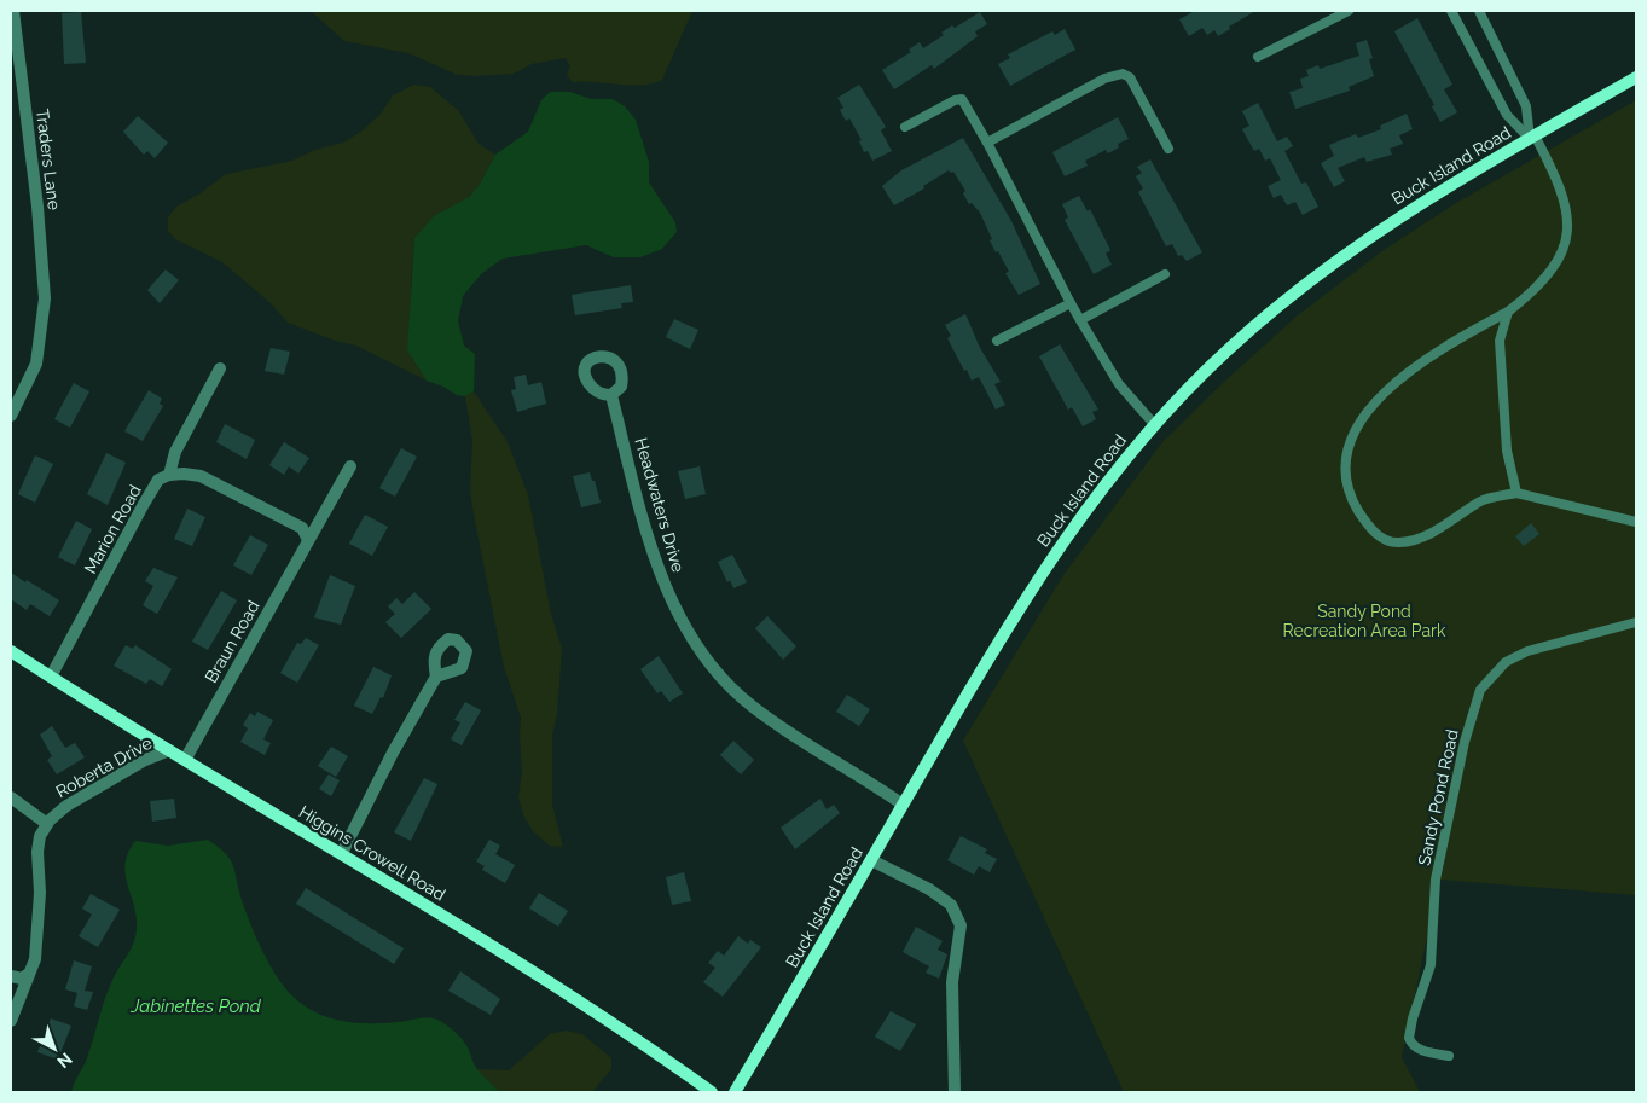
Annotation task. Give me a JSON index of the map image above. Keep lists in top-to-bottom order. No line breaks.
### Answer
{"streets":{"main road":["Buck Island Road","Higgins Crowell Road"],"street":["Traders Lane","Headwaters Drive","Marion Road","Braun Road","Roberta Drive"],"lane":["Sandy Pond Road"]},"crossings":[["Buck Island Road","Headwaters Drive"],["Marion Road","Higgins Crowell Road"],["Braun Road","Higgins Crowell Road"],["Roberta Drive","Higgins Crowell Road"]],"water":["Jabinettes Pond"],"parks":["Sandy Pond Recreation Area Park"],"north":"bottom right"}
